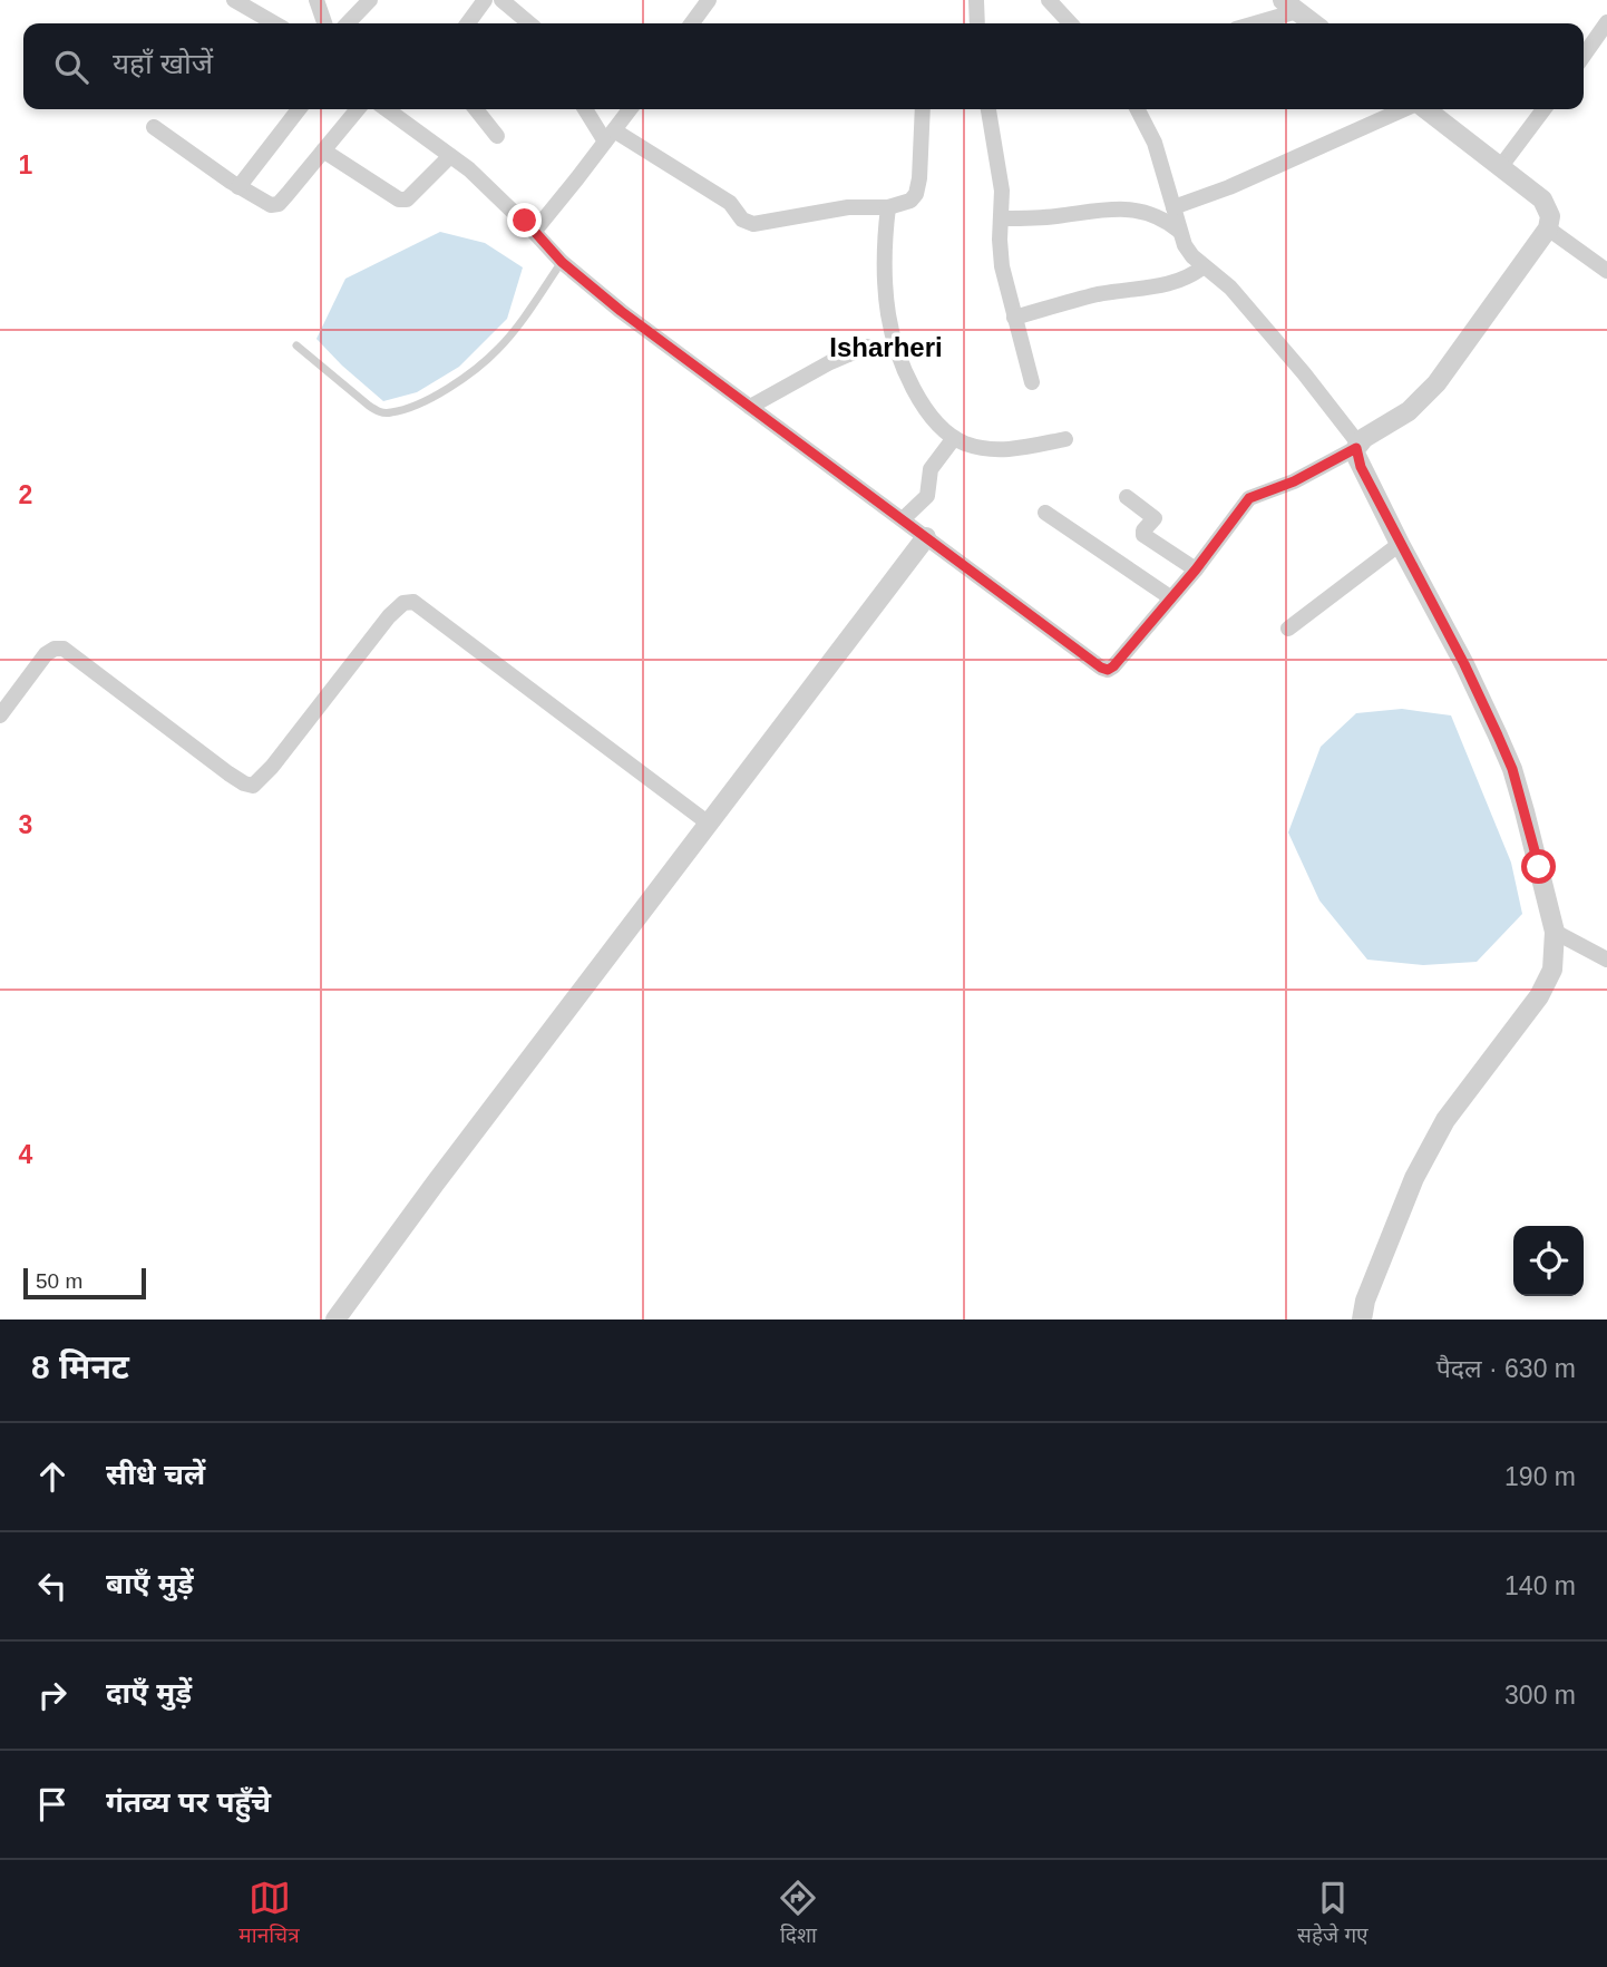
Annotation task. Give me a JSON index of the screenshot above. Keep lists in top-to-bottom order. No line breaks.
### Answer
{"districts":["Isharheri"],"scale_bar":"50 m","page":{"search":"यहाँ खोजें","scale":"50 m","heading":["8 मिनट","पैदल · 630 m"],"list":[["सीधे चलें","190 m"],["बाएँ मुड़ें","140 m"],["दाएँ मुड़ें","300 m"],"गंतव्य पर पहुँचे"],"nav":["मानचित्र","दिशा","सहेजे गए"]},"grid":{"rows":["1","2","3","4"]}}
